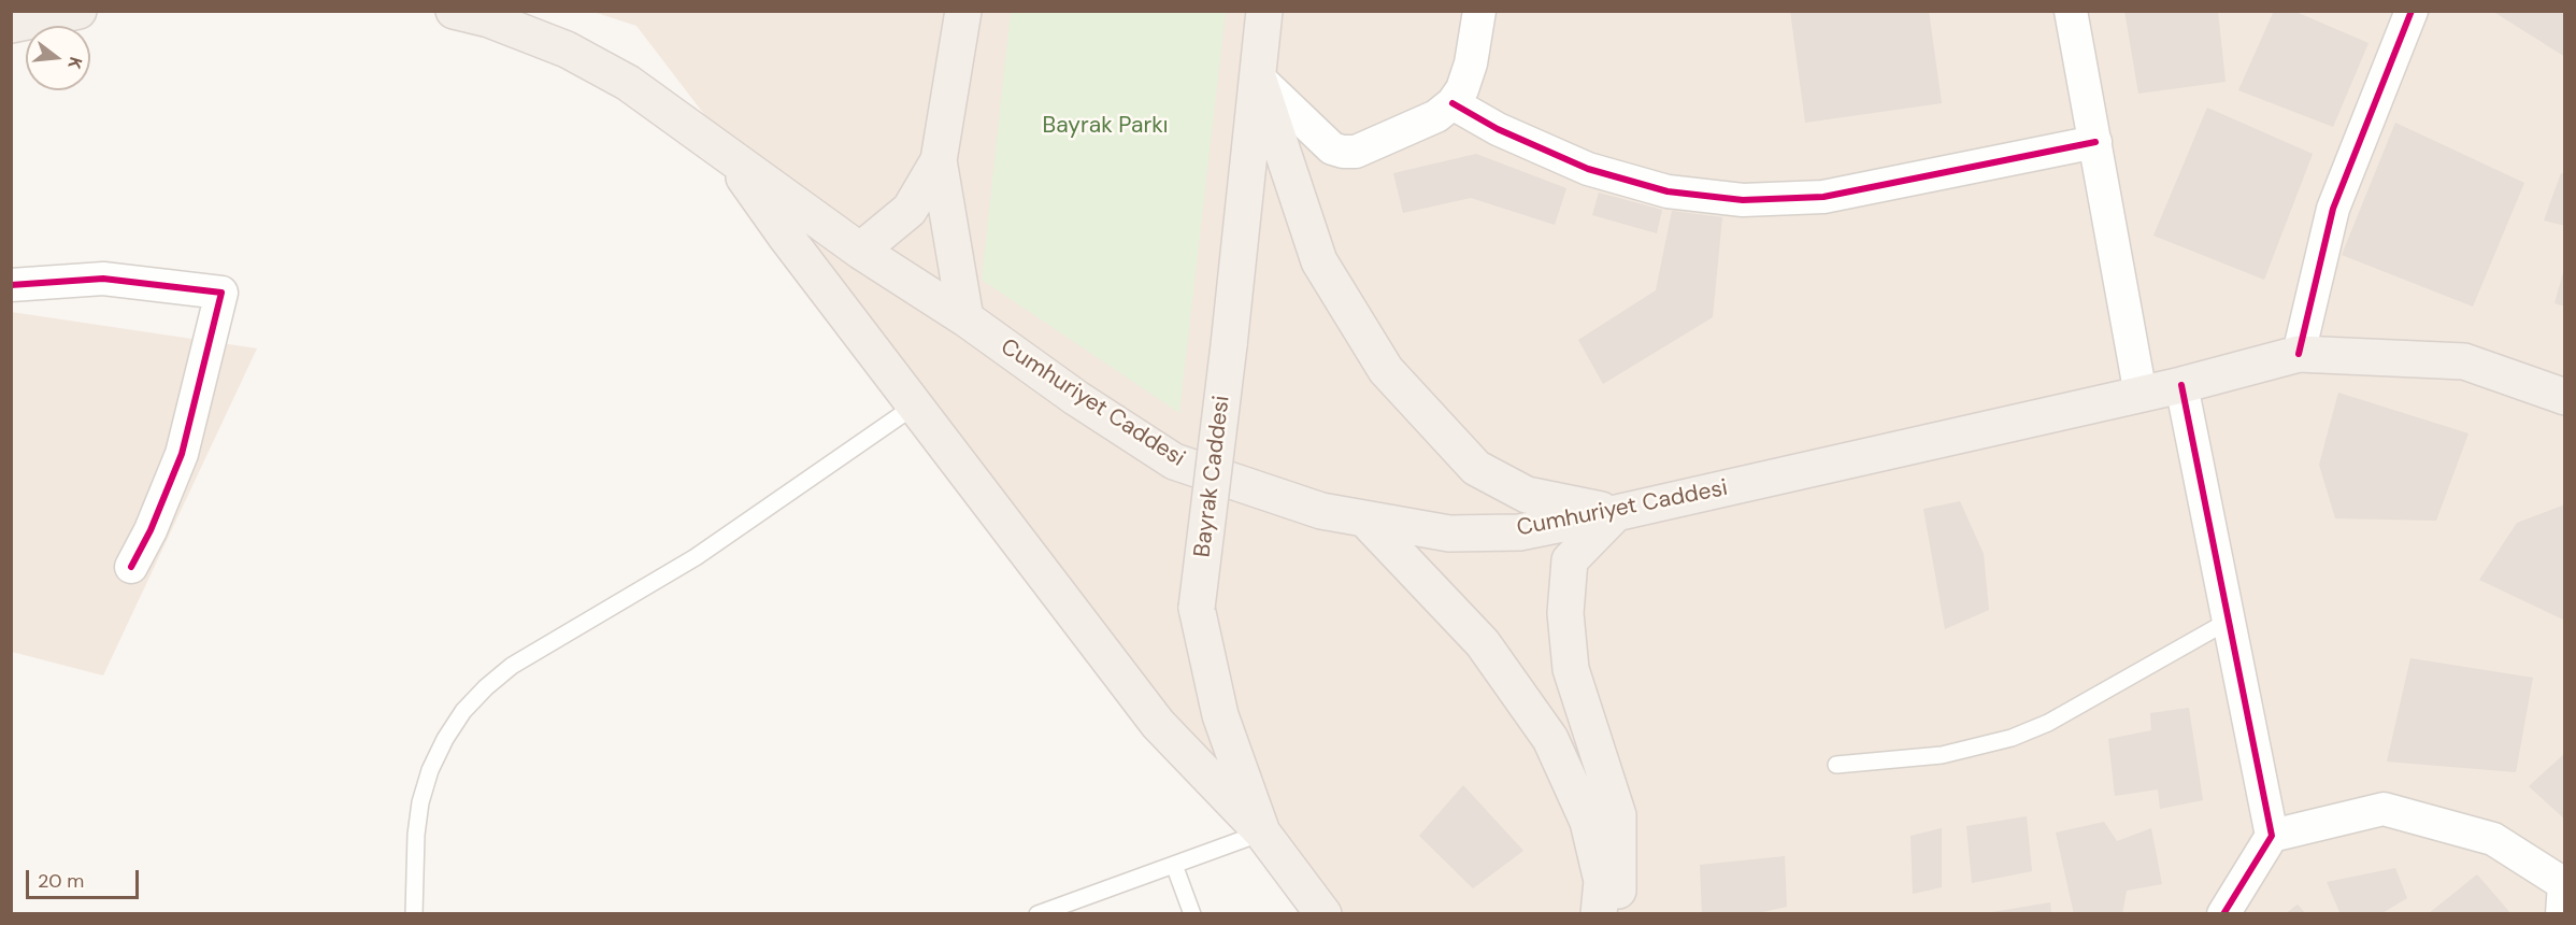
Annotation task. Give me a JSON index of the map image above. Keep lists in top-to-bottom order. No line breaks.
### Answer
{"streets":{"main road":["Cumhuriyet Caddesi","Bayrak Caddesi"]},"parks":["Bayrak Parkı"],"scale_bar":"20 m","north":"right"}
